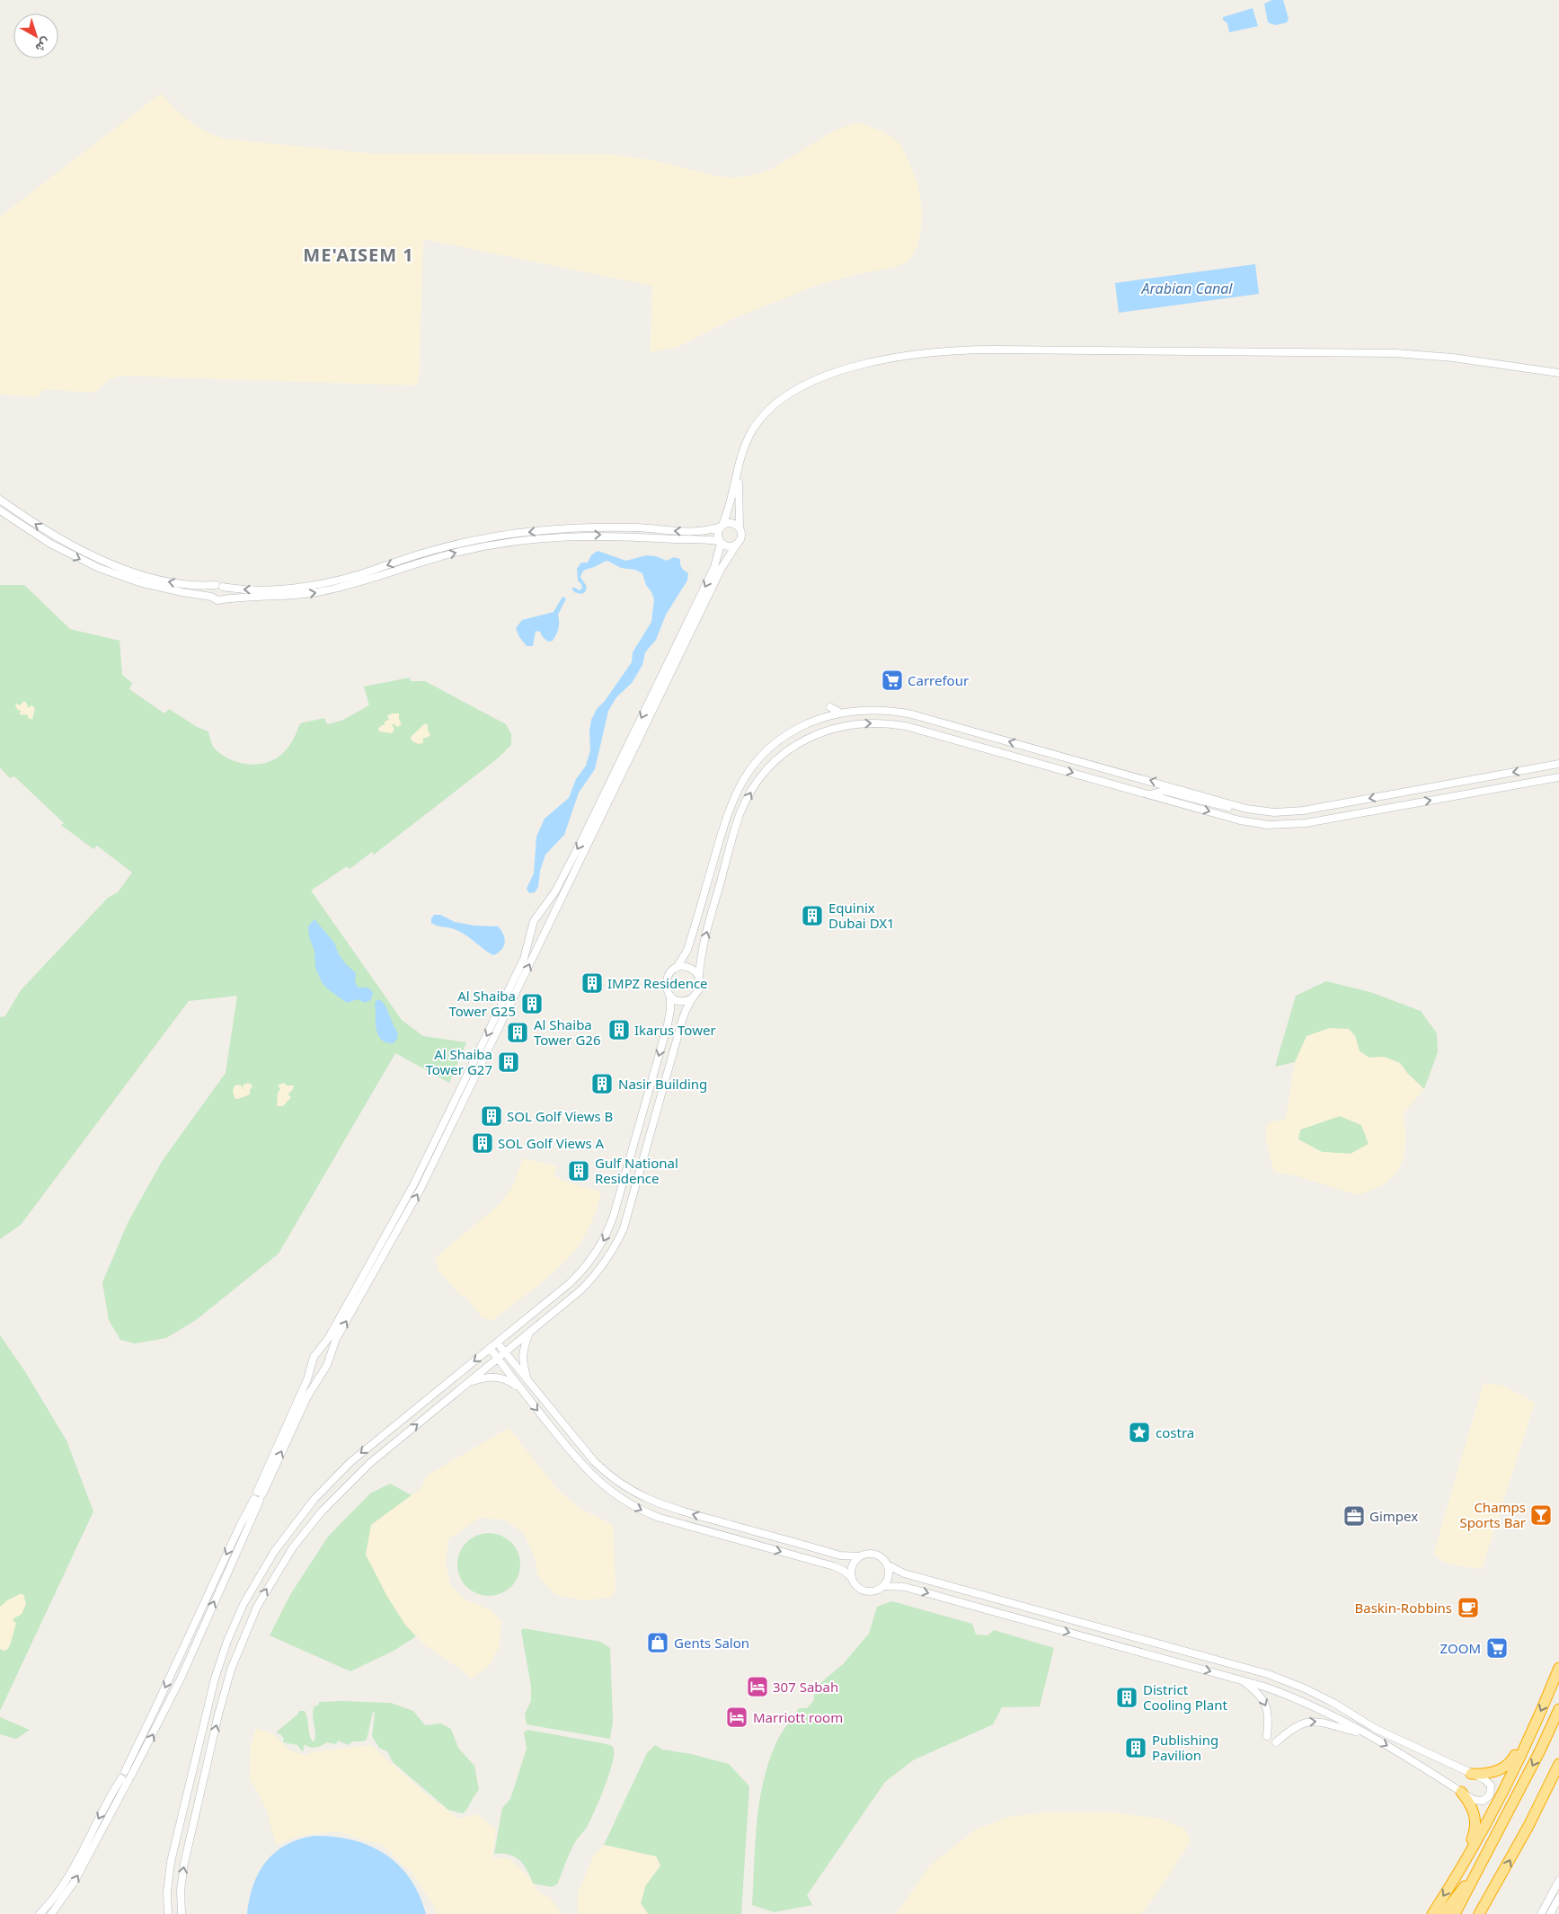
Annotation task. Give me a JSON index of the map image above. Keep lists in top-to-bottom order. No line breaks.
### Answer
{"districts":["ME'AISEM 1"],"water":["Arabian Canal"],"places":{"supermarket":["Carrefour","ZOOM"],"building":["Equinix Dubai DX1","IMPZ Residence","Al Shaiba Tower G25","Ikarus Tower","Al Shaiba Tower G26","Al Shaiba Tower G27","Nasir Building","SOL Golf Views B","SOL Golf Views A","Gulf National Residence","District Cooling Plant","Publishing Pavilion"],"place":["costra"],"bar":["Champs Sports Bar"],"office":["Gimpex"],"cafe":["Baskin-Robbins"],"shop":["Gents Salon"],"hotel":["307 Sabah","Marriott room"]},"north":"bottom right"}
